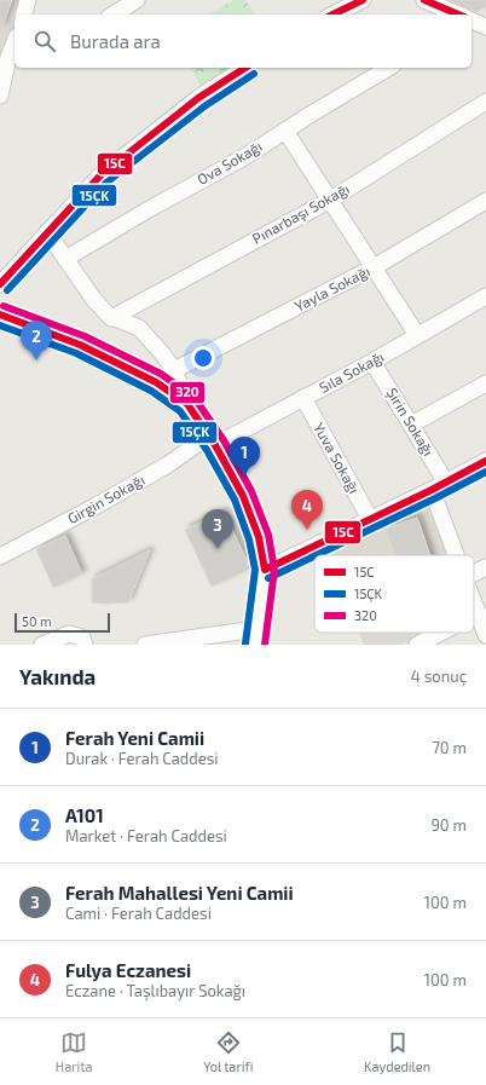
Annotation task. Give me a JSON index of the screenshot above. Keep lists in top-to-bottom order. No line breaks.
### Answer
{"streets":{"street":["Ova Sokağı","Pınarbaşı Sokağı","Yayla Sokağı","Sıla Sokağı","Şirin Sokağı","Yuva Sokağı","Girgin Sokağı"]},"crossings":[["Sıla Sokağı","Şirin Sokağı"],["Sıla Sokağı","Yuva Sokağı"],["Sıla Sokağı","Girgin Sokağı"]],"lines":["transit line 15C","transit line 15ÇK","transit line 320"],"legend":["15C","15ÇK","320"],"scale_bar":"50 m","page":{"search":"Burada ara","pins":["2","1","4","3"],"scale":"50 m","heading":["Yakında","4 sonuç"],"list":[{"mark":"1","name":"Ferah Yeni Camii","note":"Durak · Ferah Caddesi","value":"70 m"},{"mark":"2","name":"A101","note":"Market · Ferah Caddesi","value":"90 m"},{"mark":"3","name":"Ferah Mahallesi Yeni Camii","note":"Cami · Ferah Caddesi","value":"100 m"},{"mark":"4","name":"Fulya Eczanesi","note":"Eczane · Taşlıbayır Sokağı","value":"100 m"}],"nav":["Harita","Yol tarifi","Kaydedilen"]}}
